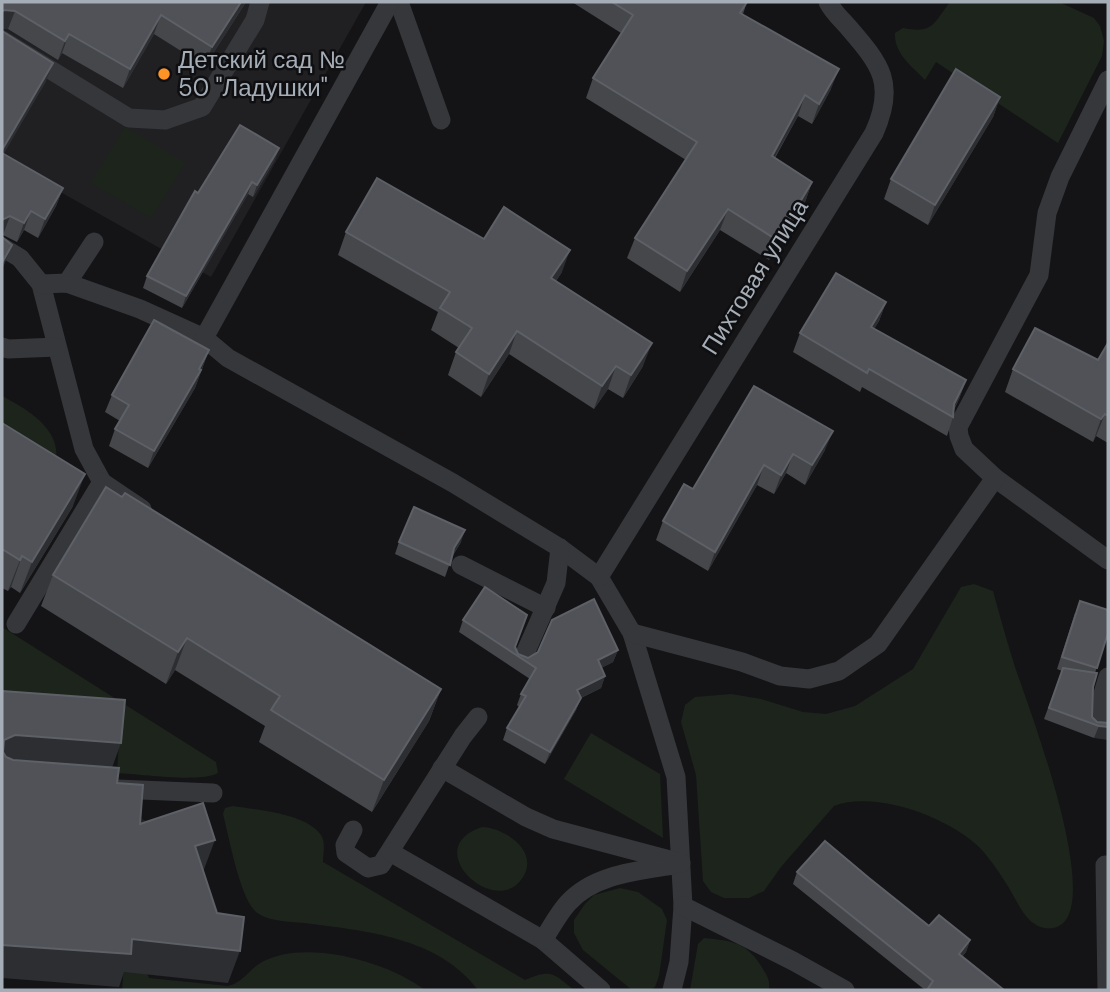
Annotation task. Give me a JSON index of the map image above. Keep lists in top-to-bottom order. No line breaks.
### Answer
{"streets":{"lane":["Пихтовая улица"]},"places":["Детский сад № 50 \"Ладушки\""]}
